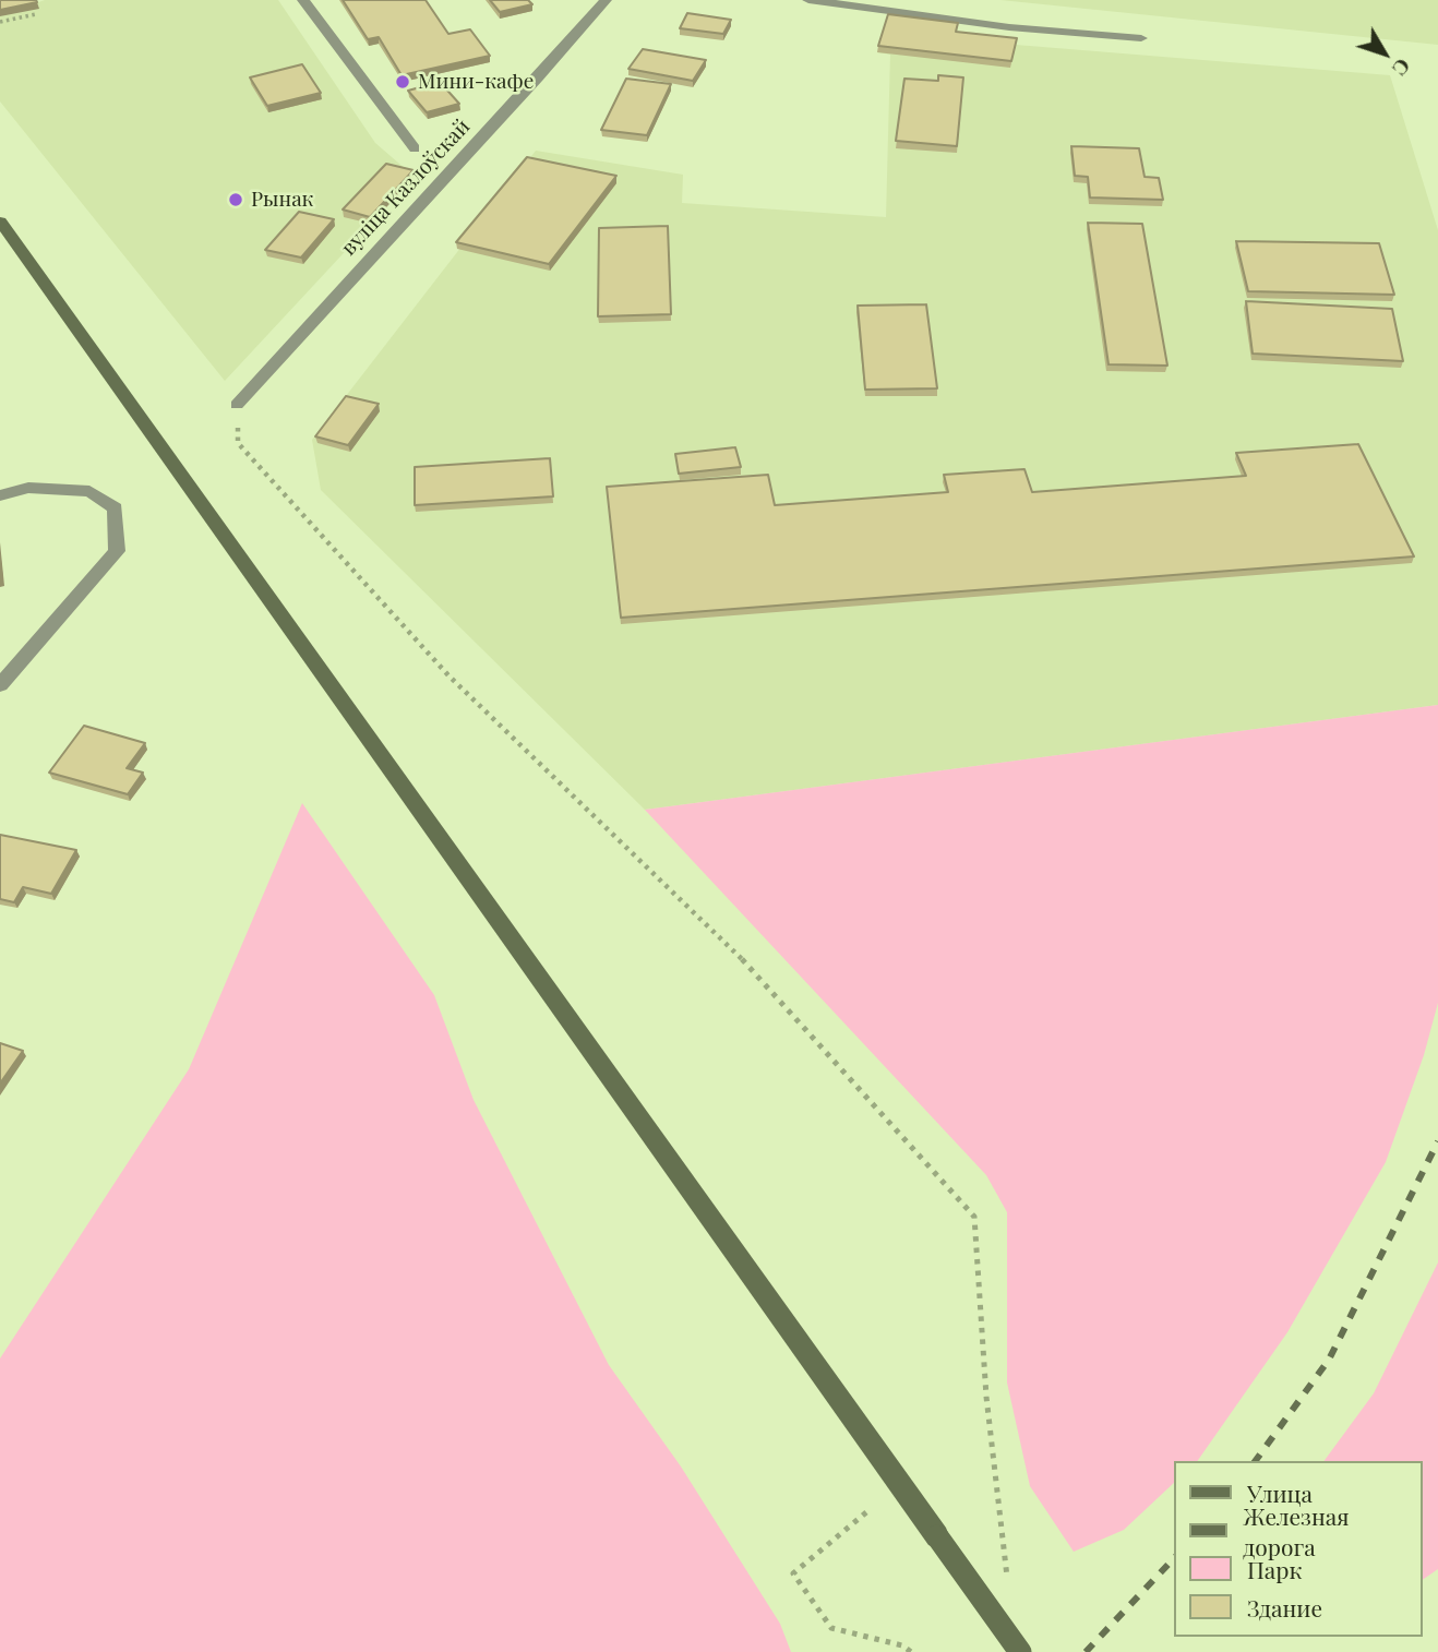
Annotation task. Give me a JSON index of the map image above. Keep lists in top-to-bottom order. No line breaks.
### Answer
{"streets":{"street":["вуліца Казлоўскай"]},"places":["Мини-кафе","Рынак"],"legend":["Улица","Железная дорога","Парк","Здание"],"north":"bottom right"}
